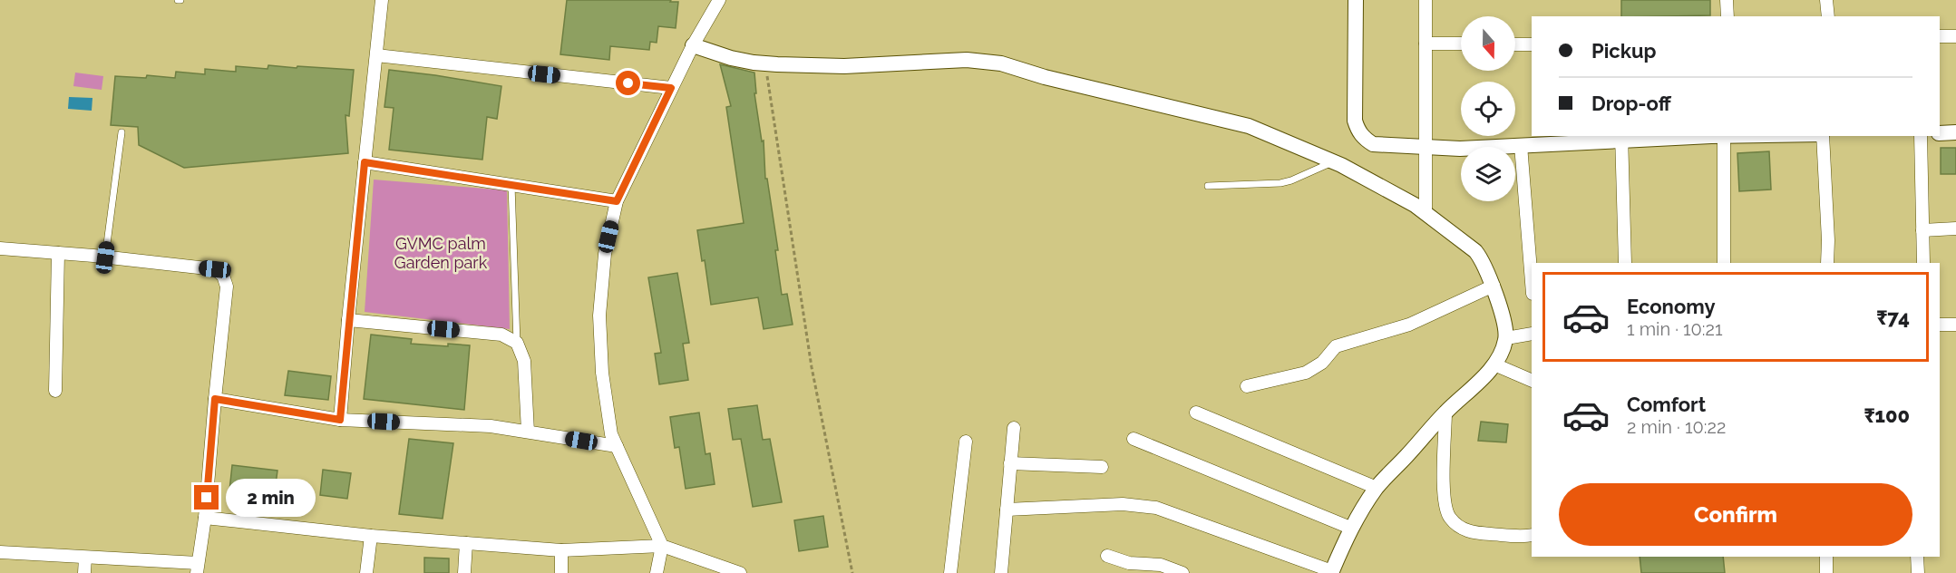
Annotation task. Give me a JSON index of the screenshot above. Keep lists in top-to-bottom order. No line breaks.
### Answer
{"parks":["GVMC palm Garden park"],"north":"bottom","page":{"banner":["Pickup","Drop-off"],"list":[{"name":"Economy","note":"1 min · 10:21","value":"₹74"},{"name":"Comfort","note":"2 min · 10:22","value":"₹100"}],"buttons":"Confirm","bubble":"2 min"}}
